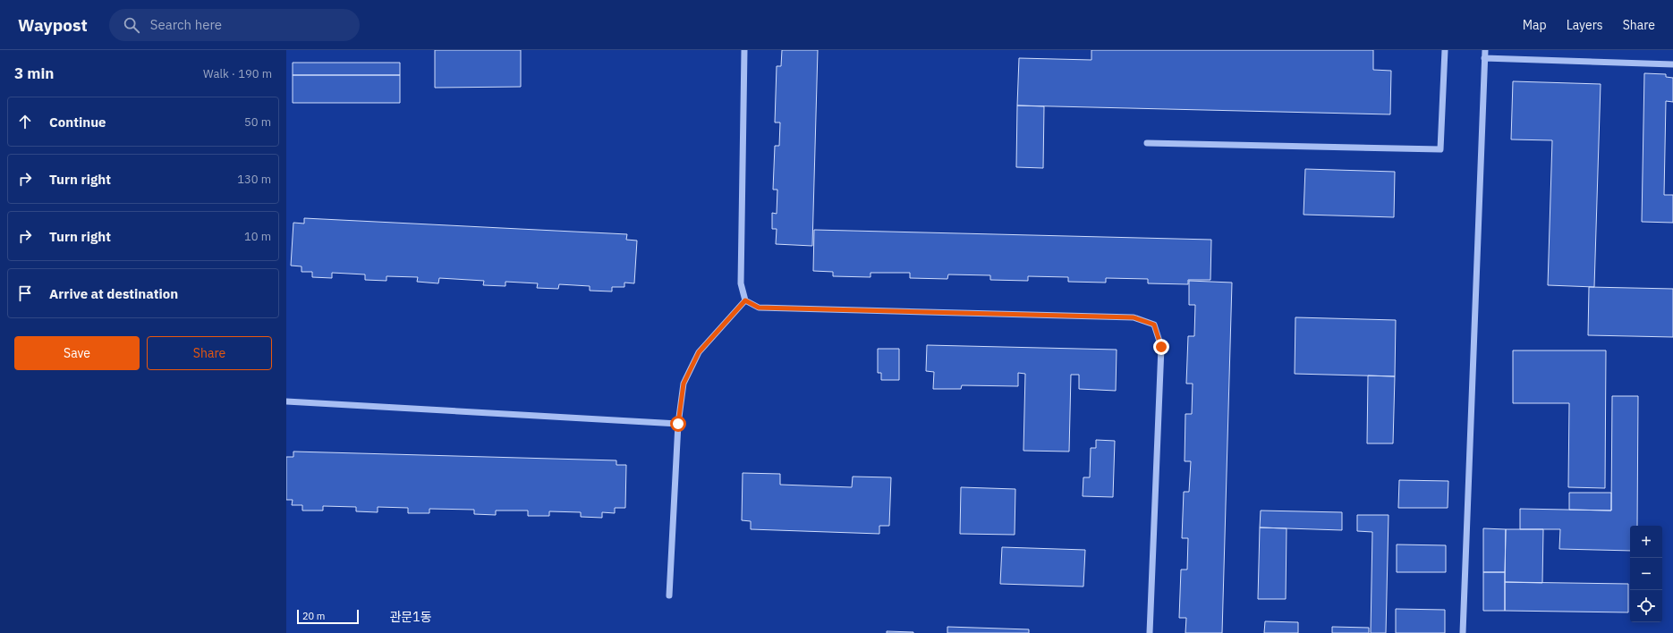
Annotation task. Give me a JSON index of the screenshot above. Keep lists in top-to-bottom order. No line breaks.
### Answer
{"districts":["관문1동"],"scale_bar":"20 m","page":{"header":"Waypost","search":"Search here","nav":["Map","Layers","Share"],"heading":["3 min","Walk · 190 m"],"list":[["Continue","50 m"],["Turn right","130 m"],["Turn right","10 m"],"Arrive at destination"],"buttons":["Save","Share"],"map_buttons":["+","−"],"scale":"20 m"}}
